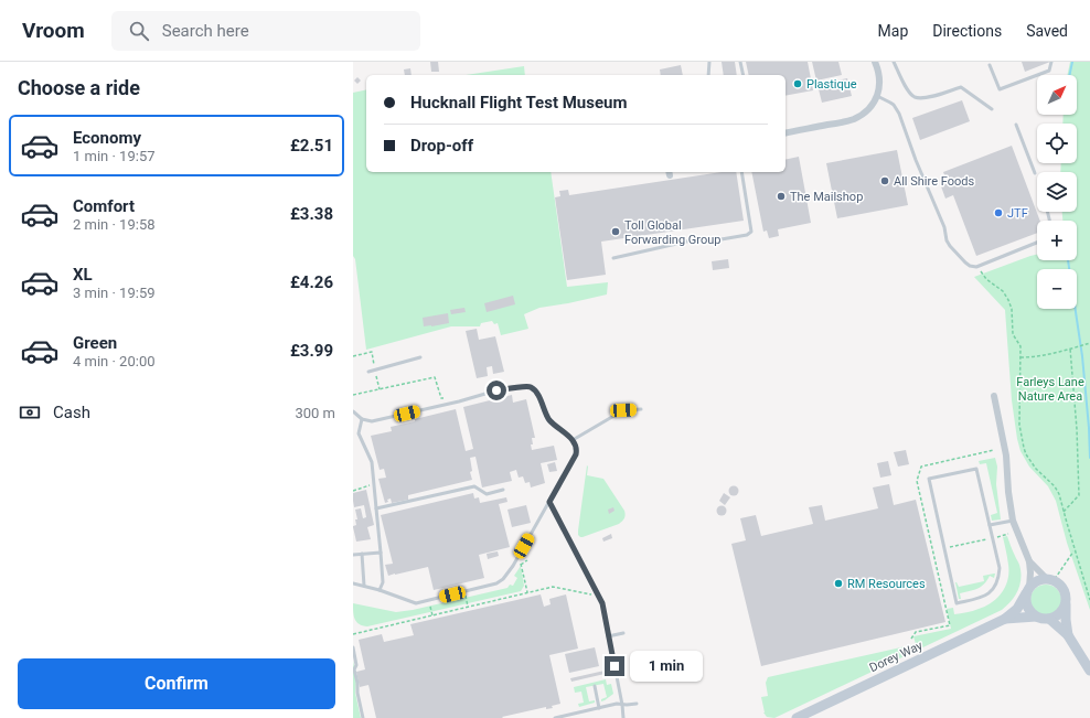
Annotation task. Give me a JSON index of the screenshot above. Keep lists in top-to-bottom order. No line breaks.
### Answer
{"streets":{"street":["Dorey Way"]},"parks":["Farleys Lane Nature Area"],"places":["Plastique","All Shire Foods","The Mailshop","JTF","Toll Global Forwarding Group","RM Resources"],"north":"top right","page":{"header":"Vroom","search":"Search here","nav":["Map","Directions","Saved"],"heading":"Choose a ride","map_buttons":["+","−"],"banner":["Hucknall Flight Test Museum","Drop-off"],"list":[{"name":"Economy","note":"1 min · 19:57","value":"£2.51"},{"name":"Comfort","note":"2 min · 19:58","value":"£3.38"},{"name":"XL","note":"3 min · 19:59","value":"£4.26"},{"name":"Green","note":"4 min · 20:00","value":"£3.99"}],"pay":["Cash","300 m"],"buttons":"Confirm","bubble":"1 min"}}
